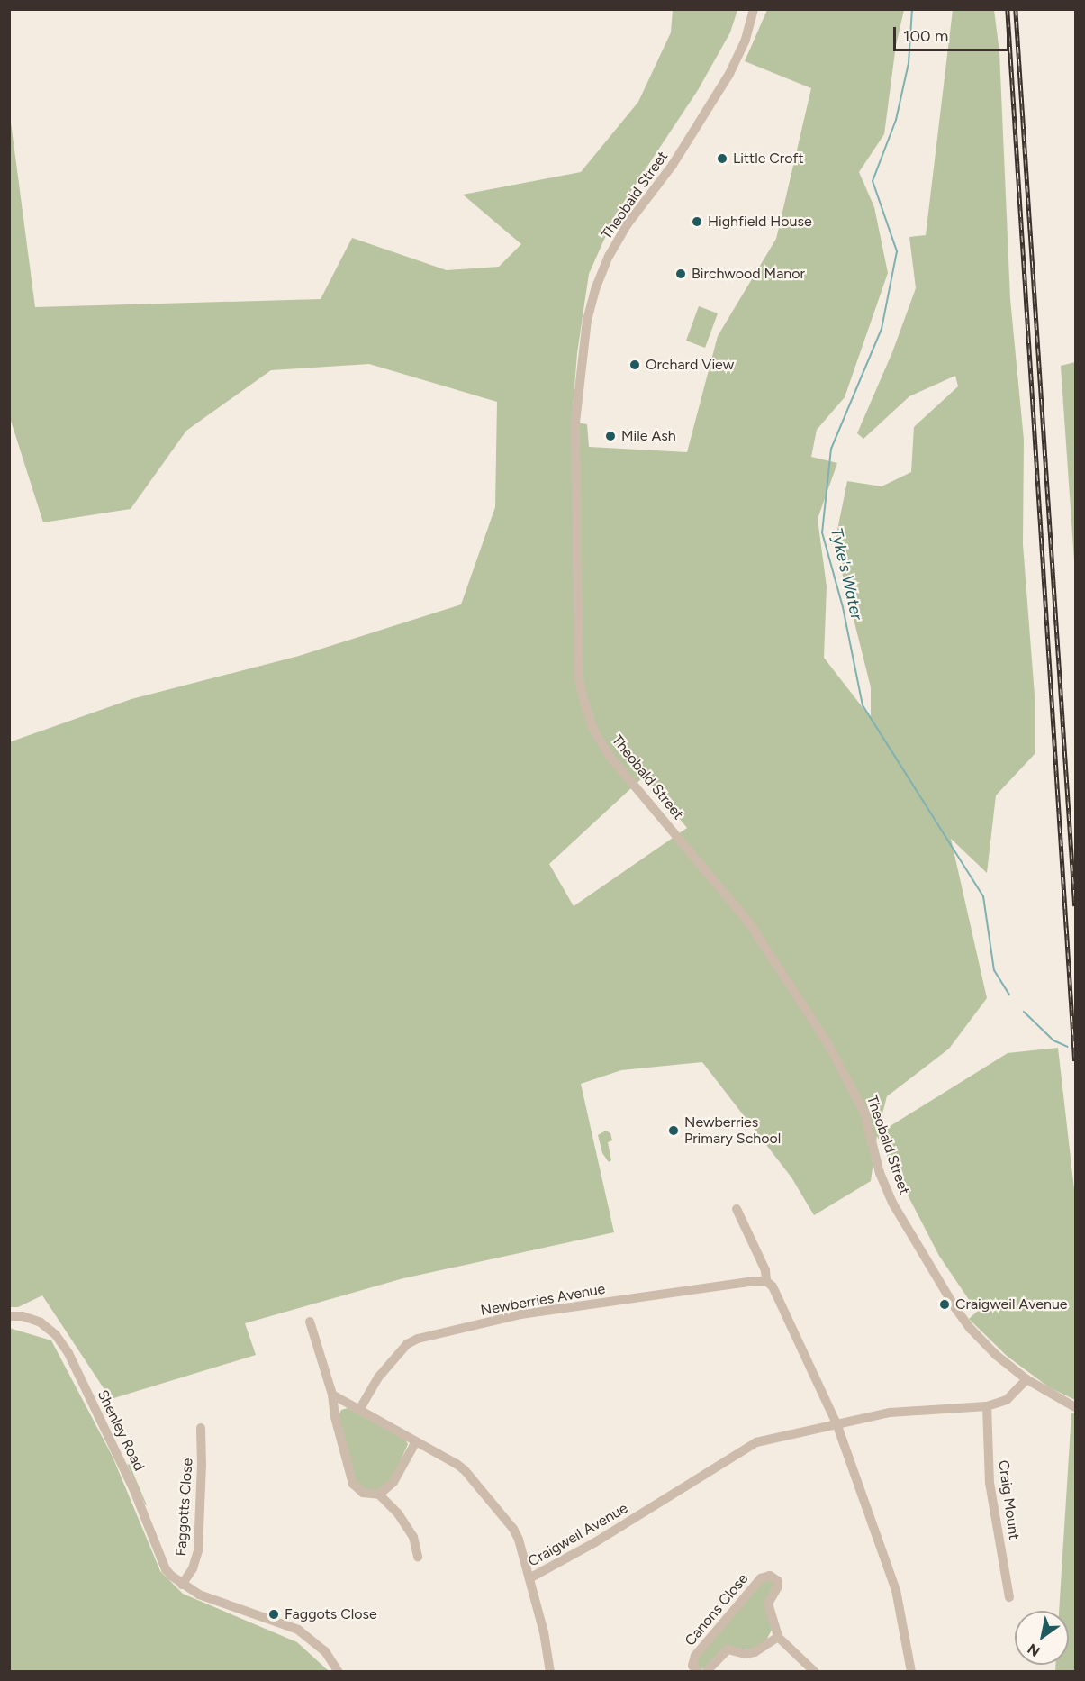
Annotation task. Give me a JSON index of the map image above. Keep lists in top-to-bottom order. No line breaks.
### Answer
{"streets":{"street":["Theobald Street","Newberries Avenue","Shenley Road","Craig Mount","Faggotts Close","Craigweil Avenue","Canons Close"]},"crossings":[["Theobald Street","Craigweil Avenue"],["Shenley Road","Faggotts Close"],["Craig Mount","Craigweil Avenue"]],"water":["Tyke's Water"],"places":["Little Croft","Highfield House","Birchwood Manor","Orchard View","Mile Ash","Newberries Primary School","Craigweil Avenue","Faggots Close"],"scale_bar":"100 m","north":"bottom left"}
